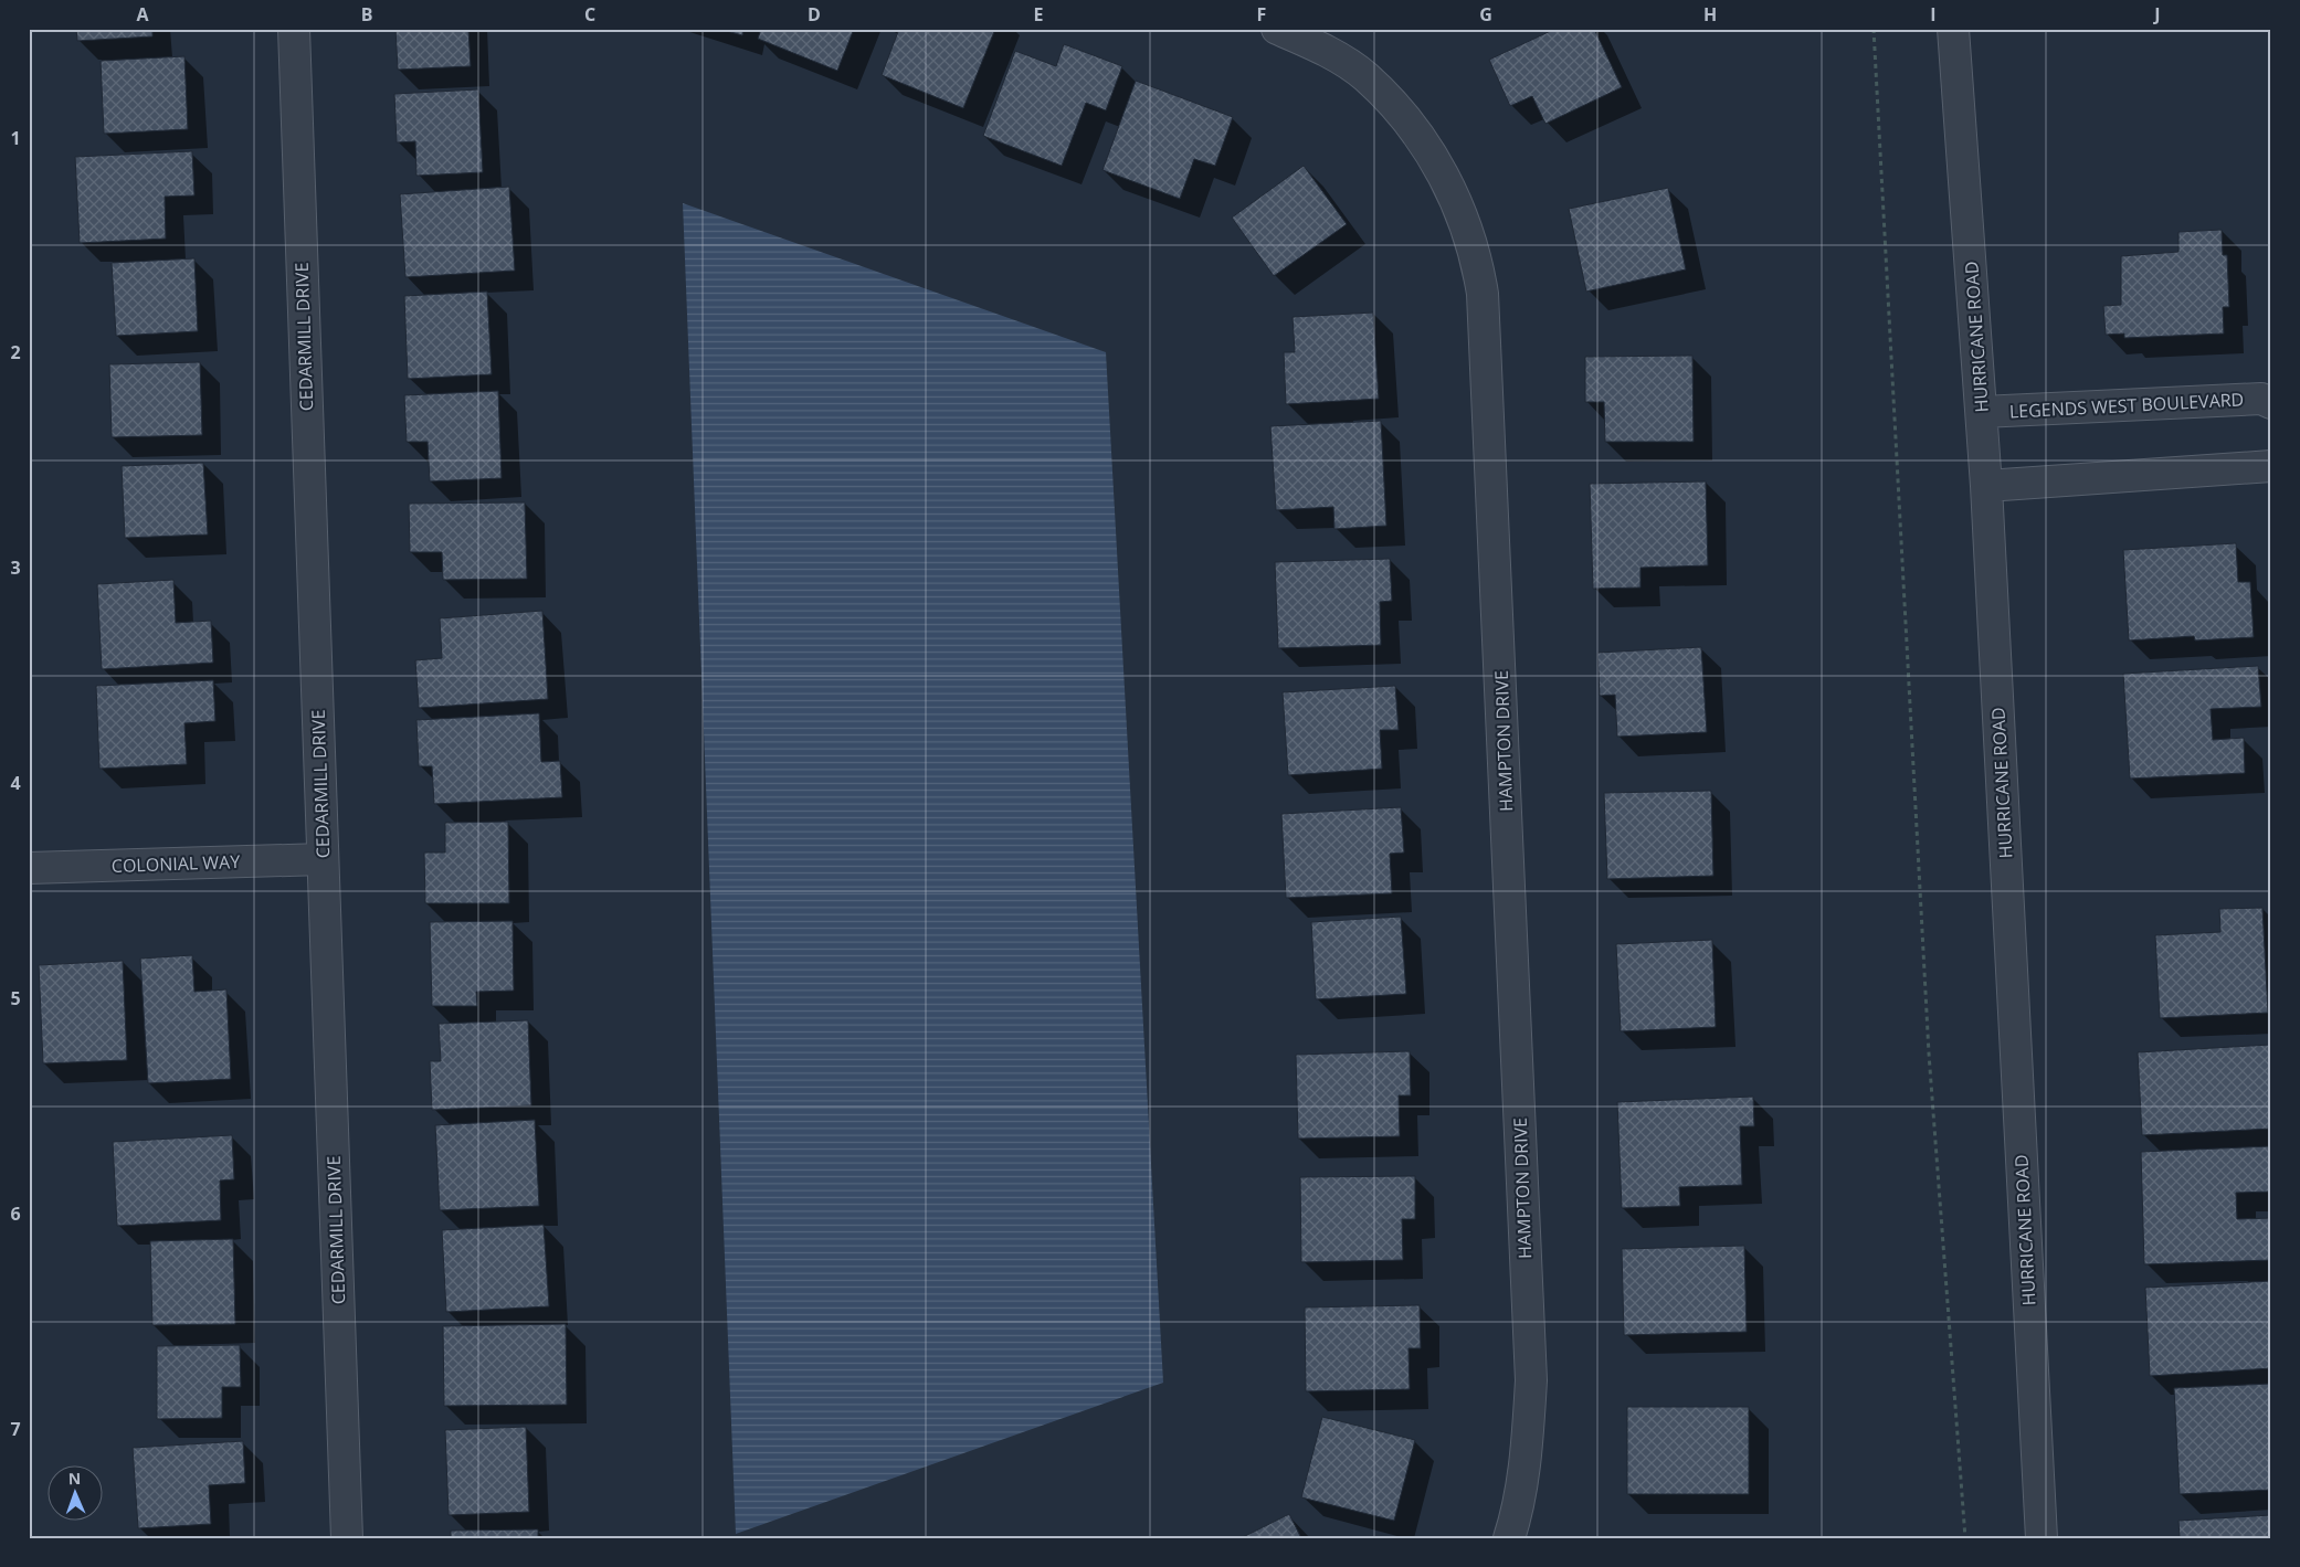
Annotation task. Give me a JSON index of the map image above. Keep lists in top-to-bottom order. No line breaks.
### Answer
{"streets":{"street":["CEDARMILL DRIVE","HURRICANE ROAD","LEGENDS WEST BOULEVARD","HAMPTON DRIVE","COLONIAL WAY"]},"crossings":[["CEDARMILL DRIVE","COLONIAL WAY"],["HURRICANE ROAD","LEGENDS WEST BOULEVARD"]],"north":"top","grid":{"columns":["A","B","C","D","E","F","G","H","I","J"],"rows":["1","2","3","4","5","6","7"]}}
